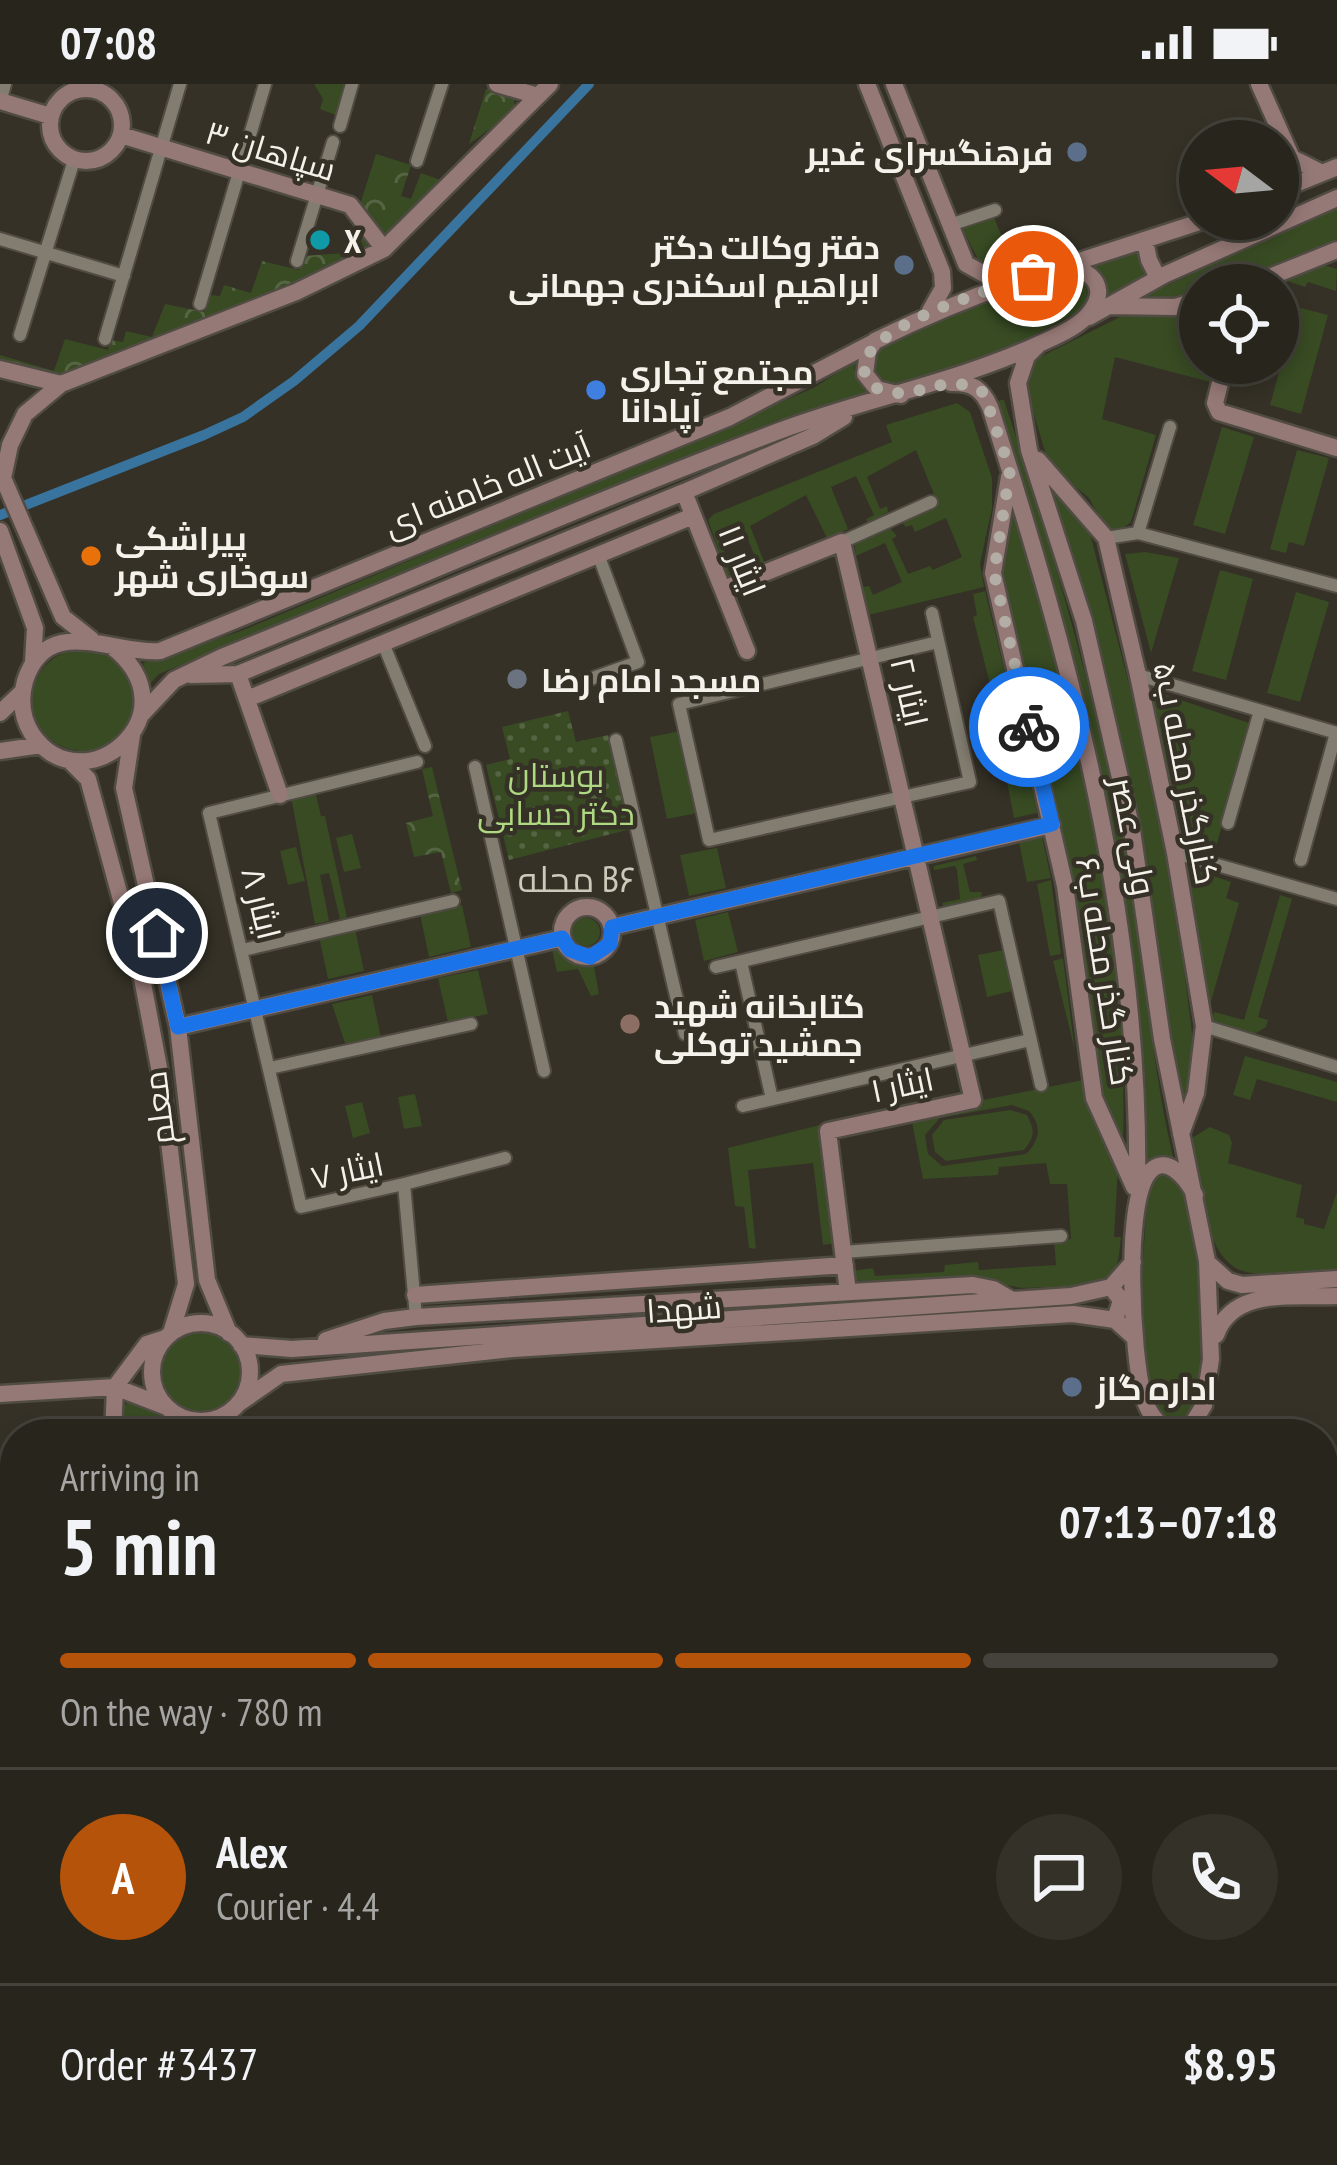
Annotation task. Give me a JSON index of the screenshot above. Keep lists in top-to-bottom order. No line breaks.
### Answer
{"streets":{"main road":["سپاهان ۳","آیت اله خامنه ای","ایثار ۱۱","ایثار ۲","کنارگذر محله ب۵","ولی عصر","کنار گذر محله ب۶","ایثار ۱","معلم","شهدا"],"street":["ایثار ۸","ایثار ۷"]},"crossings":[["آیت اله خامنه ای","ولی عصر"],["آیت اله خامنه ای","معلم"],["ایثار ۲","ایثار ۱"],["کنارگذر محله ب۵","ولی عصر"],["ولی عصر","کنار گذر محله ب۶"],["ایثار ۸","ایثار ۷"],["معلم","شهدا"]],"districts":["محله B۶"],"parks":["بوستان دکتر حسابی"],"places":["فرهنگسرای غدیر","X","دفتر وکالت دکتر ابراهیم اسکندری جهمانی","مجتمع تجاری آپادانا","پیراشکی سوخاری شهر","مسجد امام رضا","کتابخانه شهید جمشید توکلی","اداره گاز"],"north":"left","page":{"status":"07:08","heading":["5 min","Arriving in","07:13–07:18"],"panel":["Alex","Courier · 4.4","Order #3437","$8.95"],"bar":"On the way · 780 m","round":"A"}}
